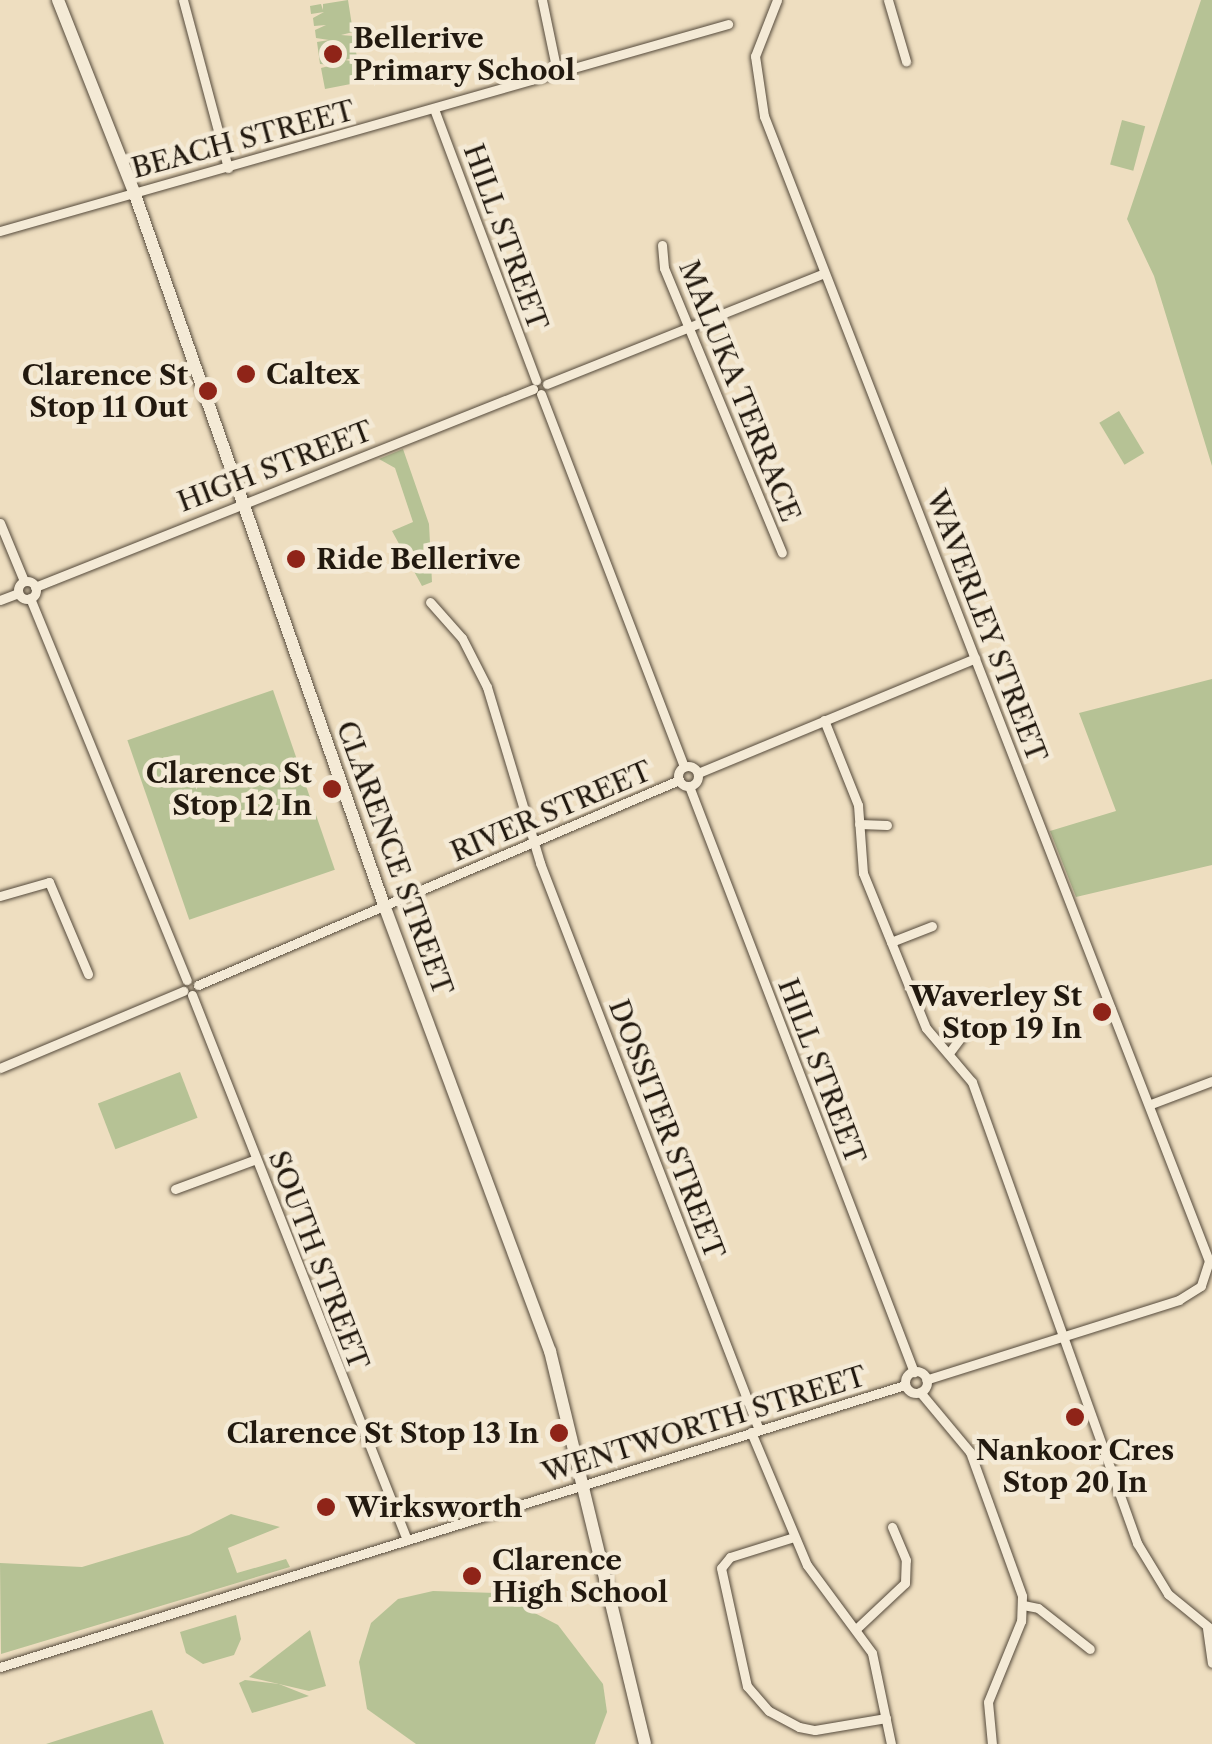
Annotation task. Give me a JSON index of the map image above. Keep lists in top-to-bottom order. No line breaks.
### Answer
{"streets":{"main road":["CLARENCE STREET"],"street":["BEACH STREET","HILL STREET","MALUKA TERRACE","HIGH STREET","WAVERLEY STREET","RIVER STREET","DOSSITER STREET","SOUTH STREET","WENTWORTH STREET"]},"crossings":[["BEACH STREET","HILL STREET"],["BEACH STREET","CLARENCE STREET"],["HILL STREET","HIGH STREET"],["MALUKA TERRACE","HIGH STREET"],["HIGH STREET","WAVERLEY STREET"],["HIGH STREET","CLARENCE STREET"],["RIVER STREET","CLARENCE STREET"],["RIVER STREET","DOSSITER STREET"],["CLARENCE STREET","WENTWORTH STREET"],["DOSSITER STREET","WENTWORTH STREET"],["SOUTH STREET","WENTWORTH STREET"]],"places":["Bellerive Primary School","Caltex","Clarence St Stop 11 Out","Ride Bellerive","Clarence St Stop 12 In","Waverley St Stop 19 In","Nankoor Cres Stop 20 In","Clarence St Stop 13 In","Wirksworth","Clarence High School"]}
